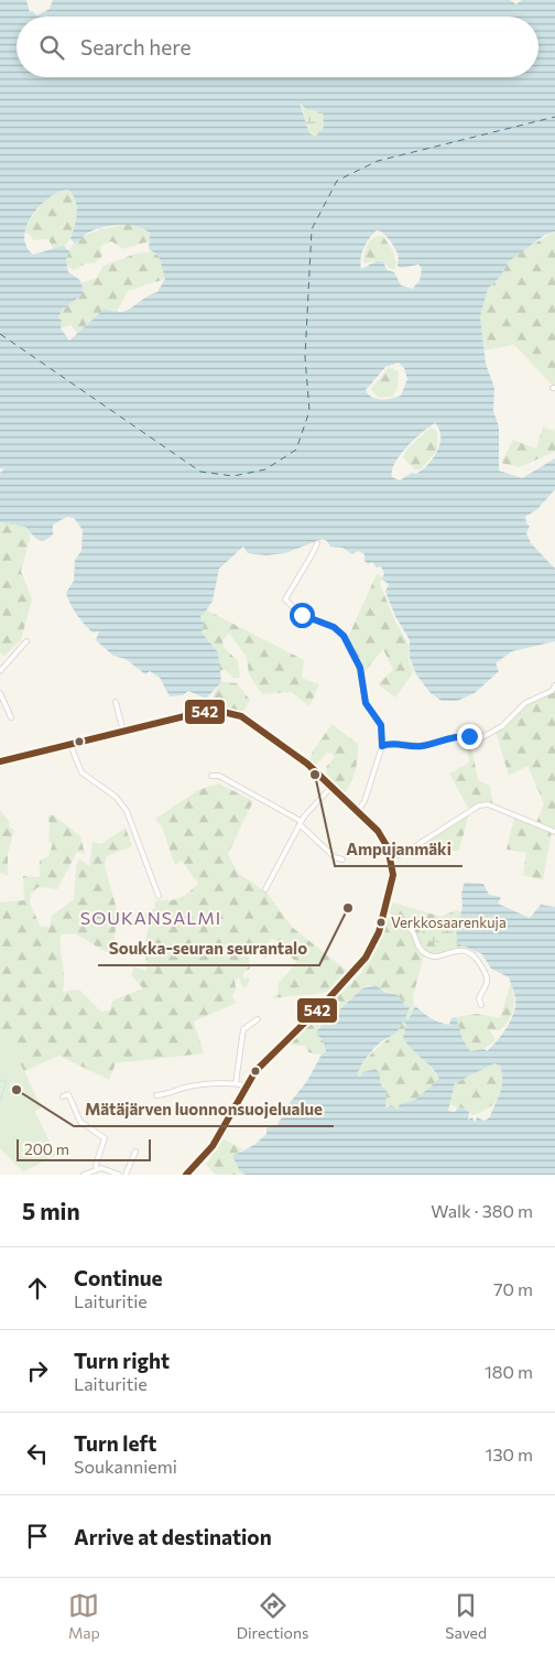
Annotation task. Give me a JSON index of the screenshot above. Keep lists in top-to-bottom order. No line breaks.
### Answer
{"districts":["SOUKANSALMI"],"places":["Ampujanmäki","Soukka-seuran seurantalo","Verkkosaarenkuja","Mätäjärven luonnonsuojelualue"],"lines":["transit line 542"],"scale_bar":"200 m","page":{"search":"Search here","scale":"200 m","heading":["5 min","Walk · 380 m"],"list":[["Continue","Laituritie","70 m"],["Turn right","Laituritie","180 m"],["Turn left","Soukanniemi","130 m"],"Arrive at destination"],"nav":["Map","Directions","Saved"]}}
